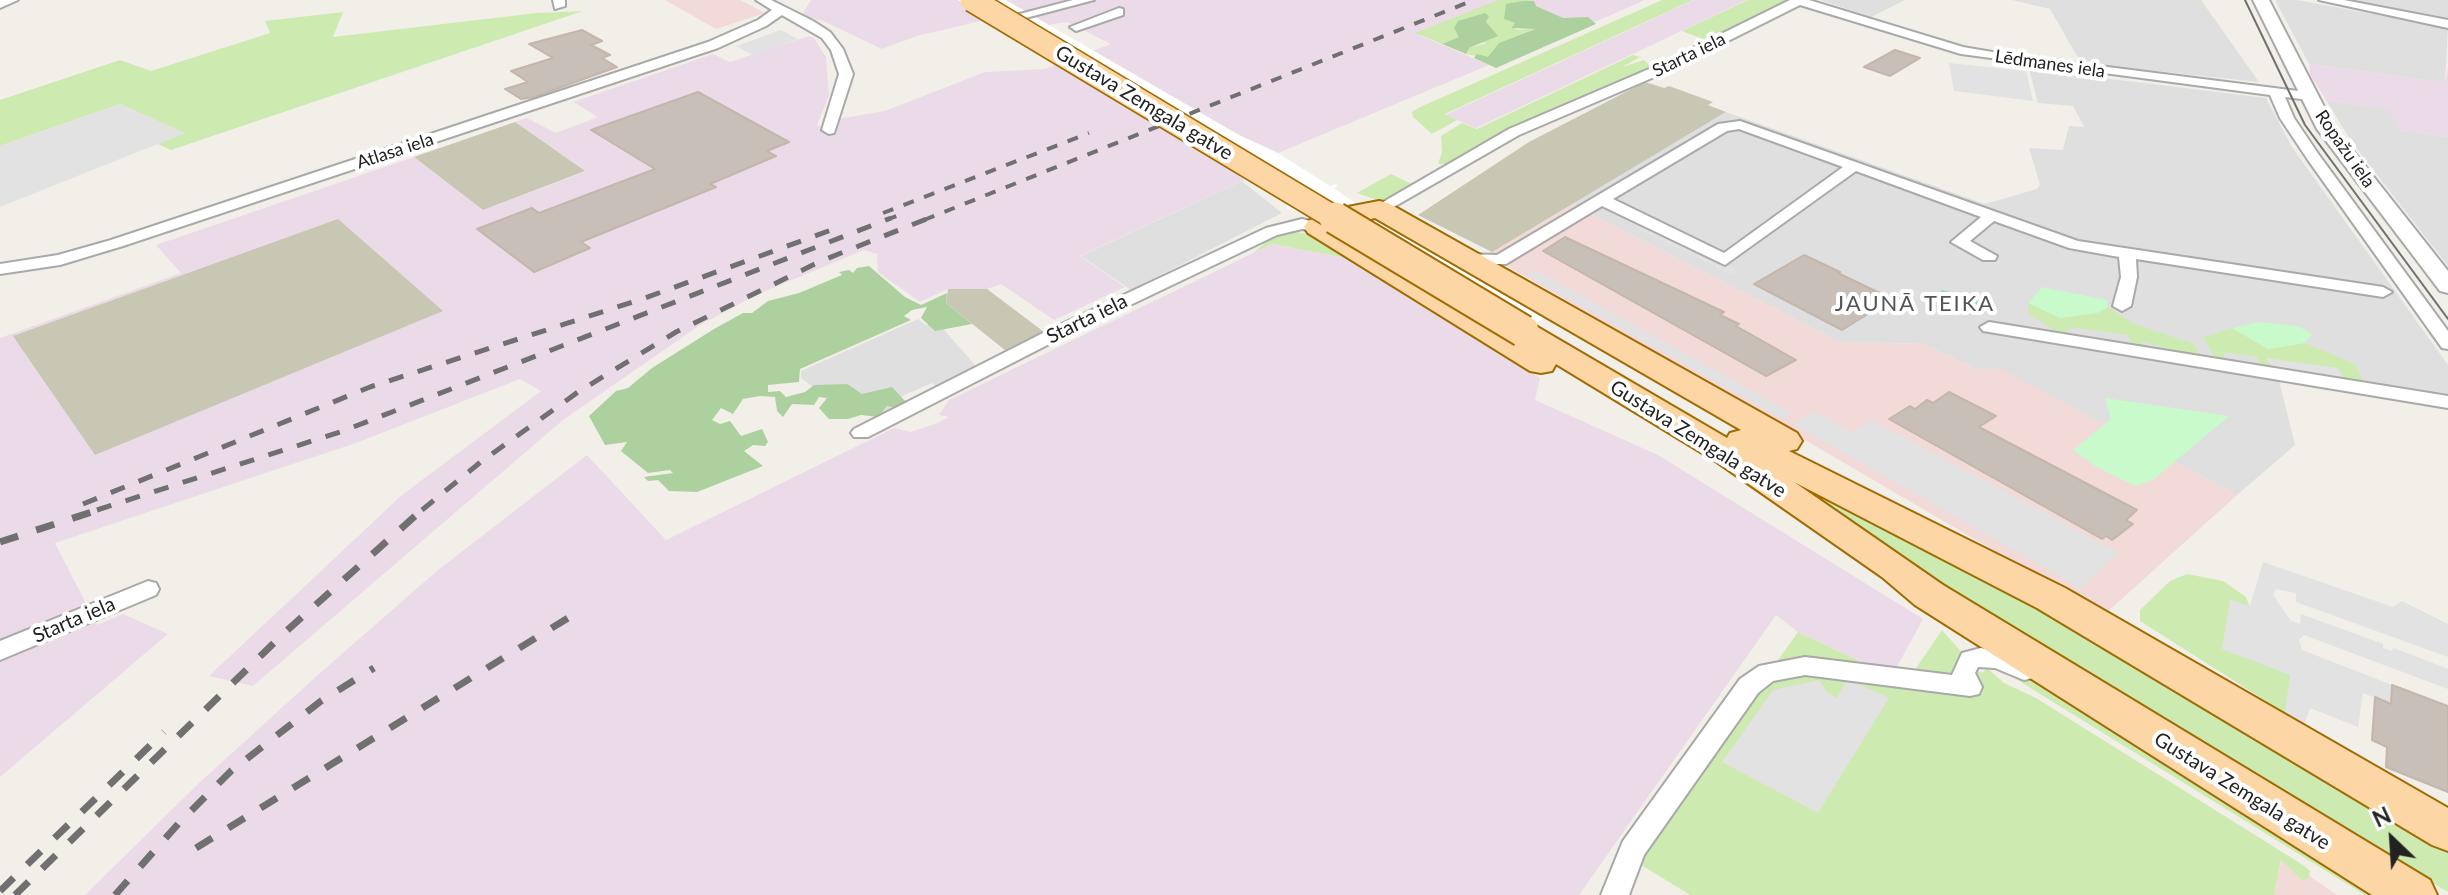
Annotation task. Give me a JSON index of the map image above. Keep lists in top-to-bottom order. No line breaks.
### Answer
{"streets":{"main road":["Gustava Zemgala gatve"],"street":["Starta iela","Lēdmanes iela","Ropažu iela","Atlasa iela"]},"crossings":[["Starta iela","Lēdmanes iela"],["Lēdmanes iela","Ropažu iela"]],"districts":["JAUNĀ TEIKA"],"north":"top left"}
